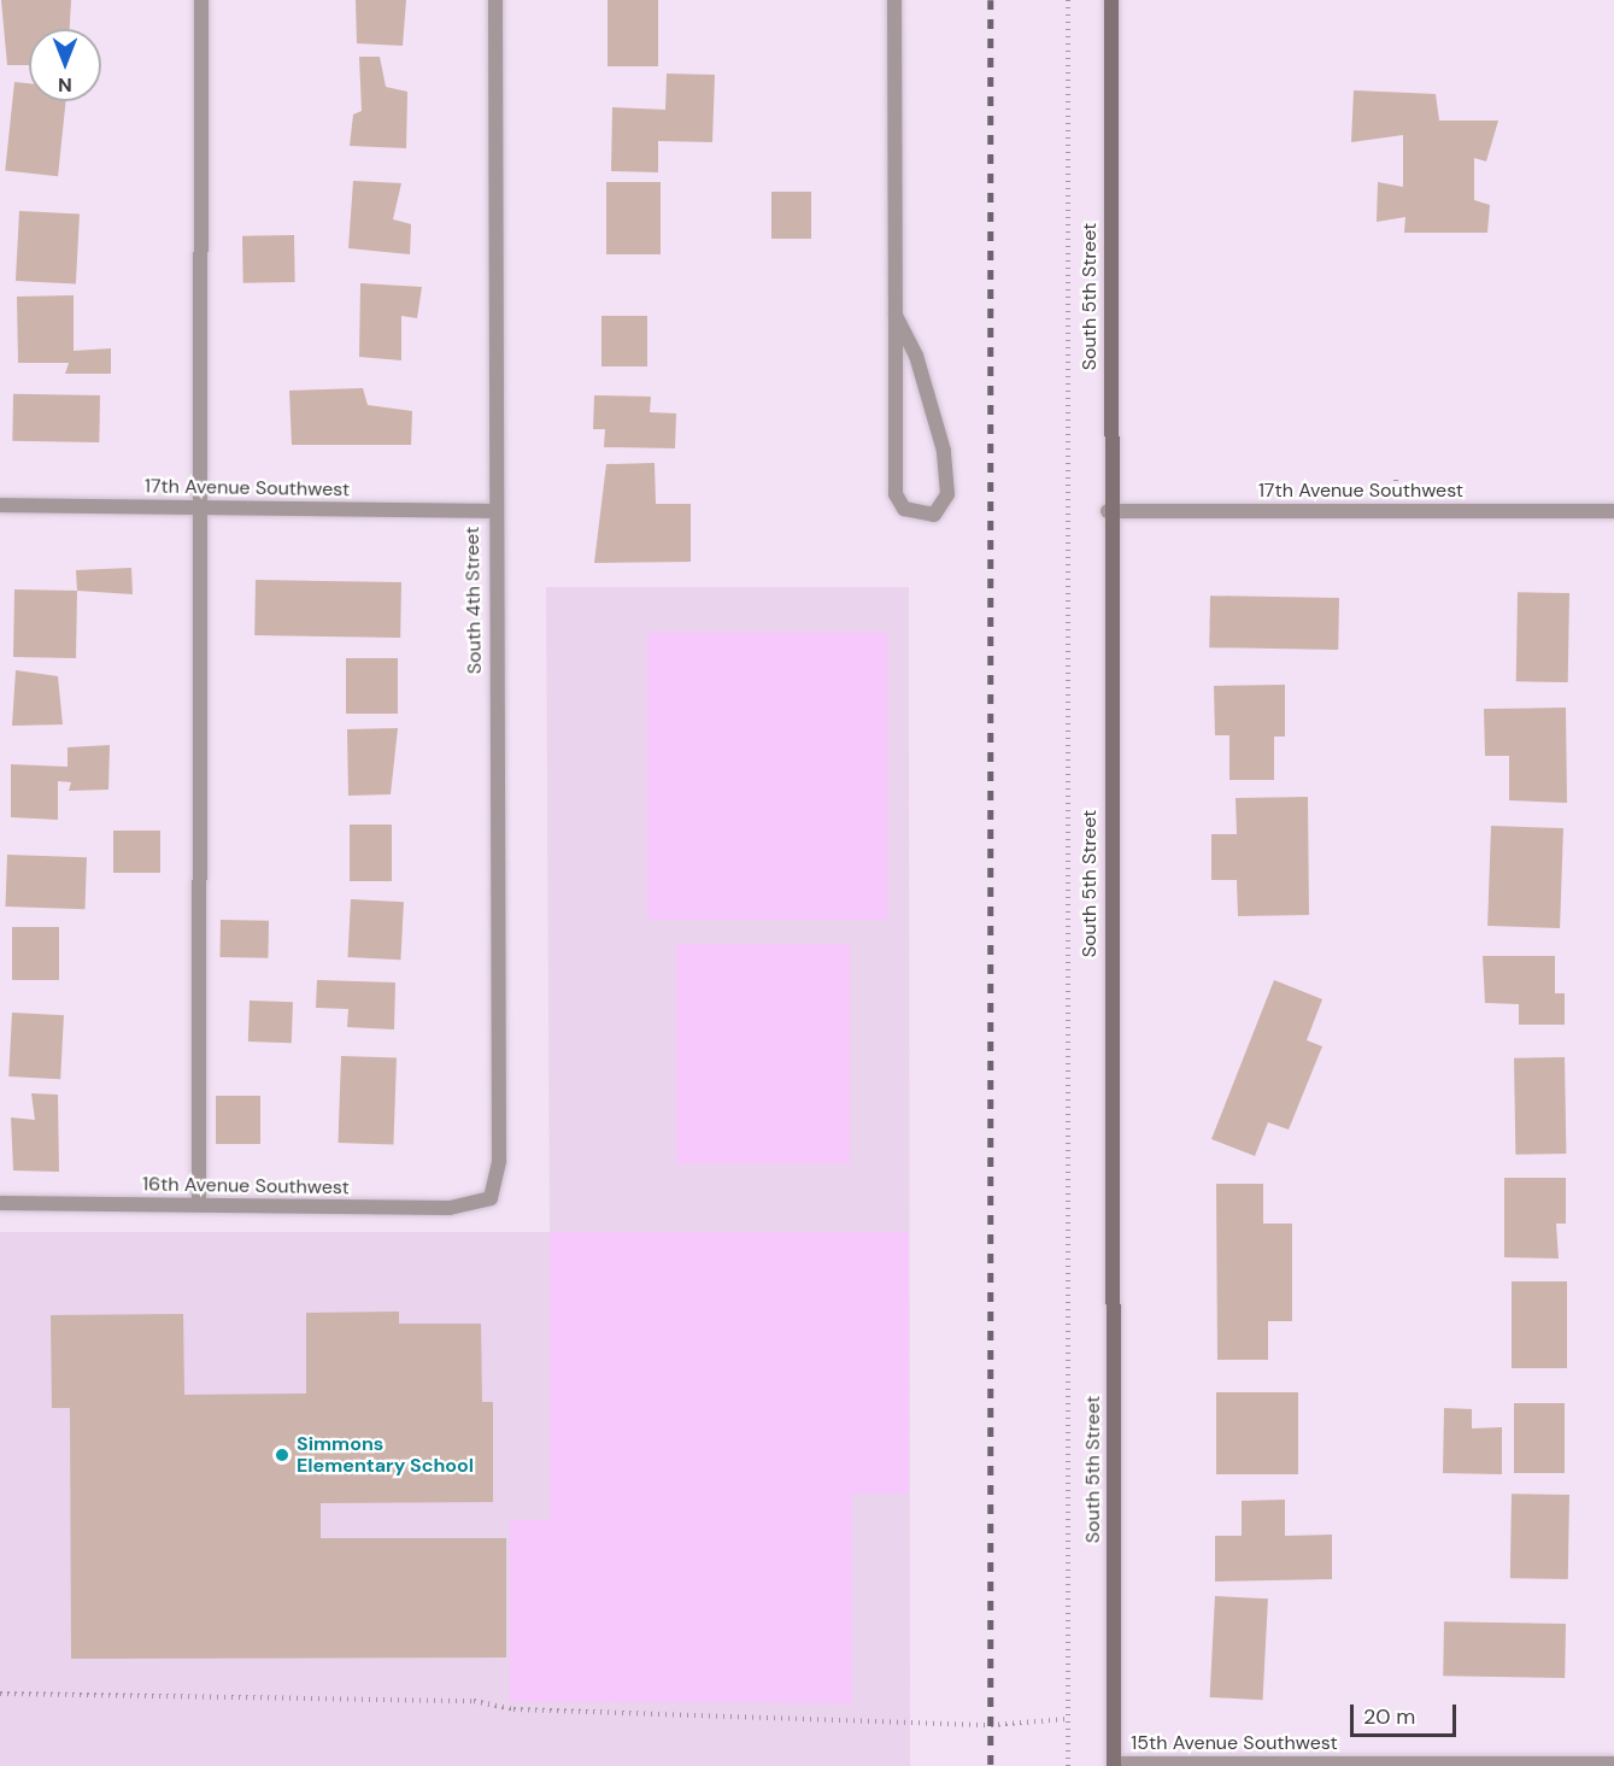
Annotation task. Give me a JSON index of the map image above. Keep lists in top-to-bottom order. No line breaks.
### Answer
{"streets":{"main road":["South 5th Street"],"street":["17th Avenue Southwest","South 4th Street","16th Avenue Southwest","15th Avenue Southwest"]},"crossings":[["South 5th Street","17th Avenue Southwest"],["South 5th Street","15th Avenue Southwest"],["17th Avenue Southwest","South 4th Street"],["South 4th Street","16th Avenue Southwest"]],"places":["Simmons Elementary School"],"scale_bar":"20 m","north":"bottom"}
